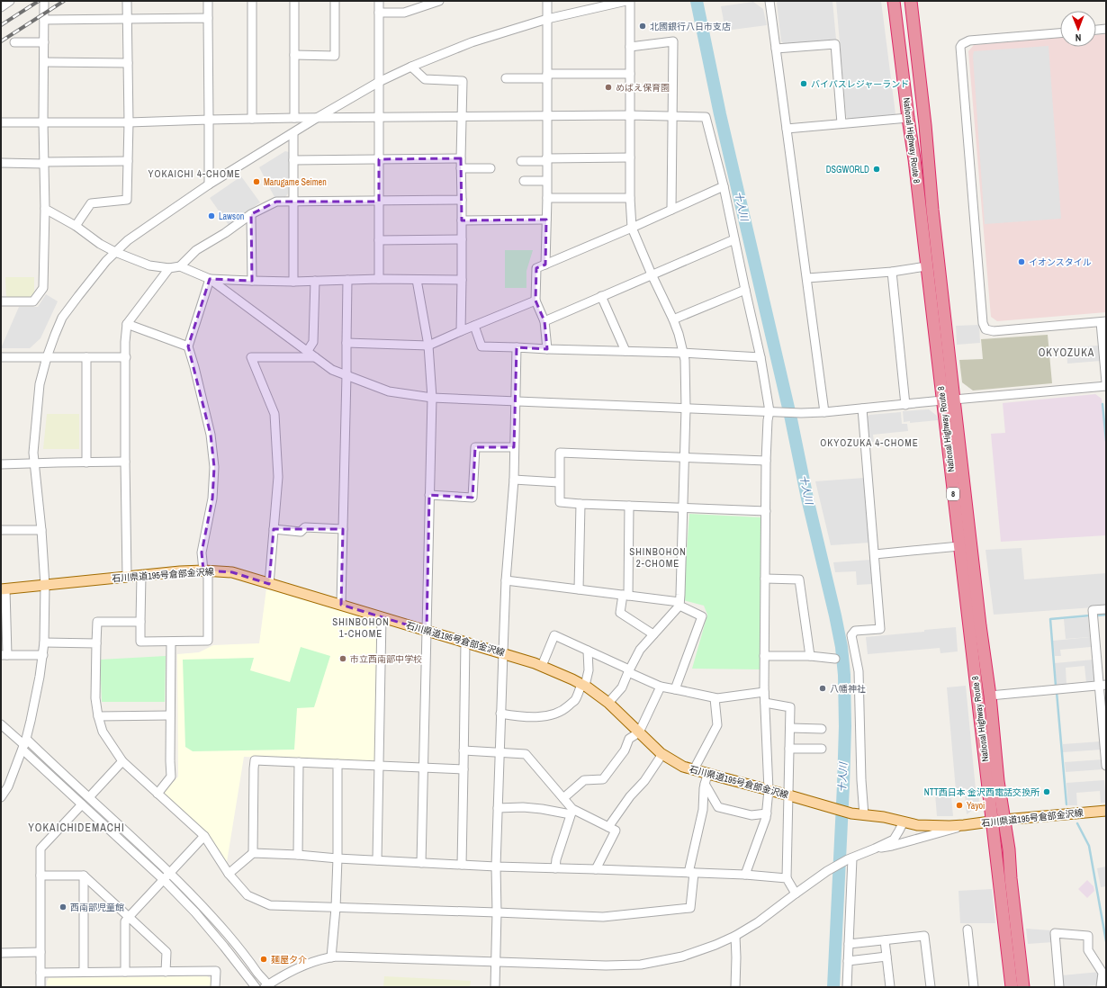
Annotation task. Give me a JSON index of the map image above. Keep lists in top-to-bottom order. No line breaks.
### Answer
{"streets":{"highway":["National Highway Route 8","8"],"main road":["石川県道195号倉部金沢線"]},"crossings":[["National Highway Route 8","石川県道195号倉部金沢線"]],"districts":["YOKAICHI 4-CHOME","OKYOZUKA","OKYOZUKA 4-CHOME","SHINBOHON 2-CHOME","SHINBOHON 1-CHOME","YOKAICHIDEMACHI"],"water":["十人川"],"places":["北國銀行八日市支店","バイパスレジャーランド","めばえ保育園","DSGWORLD","Marugame Seimen","Lawson","イオンスタイル","市立西南部中学校","八幡神社","NTT西日本 金沢西電話交換所","Yayoi","西南部児童館","麺屋夕介"],"north":"bottom"}
